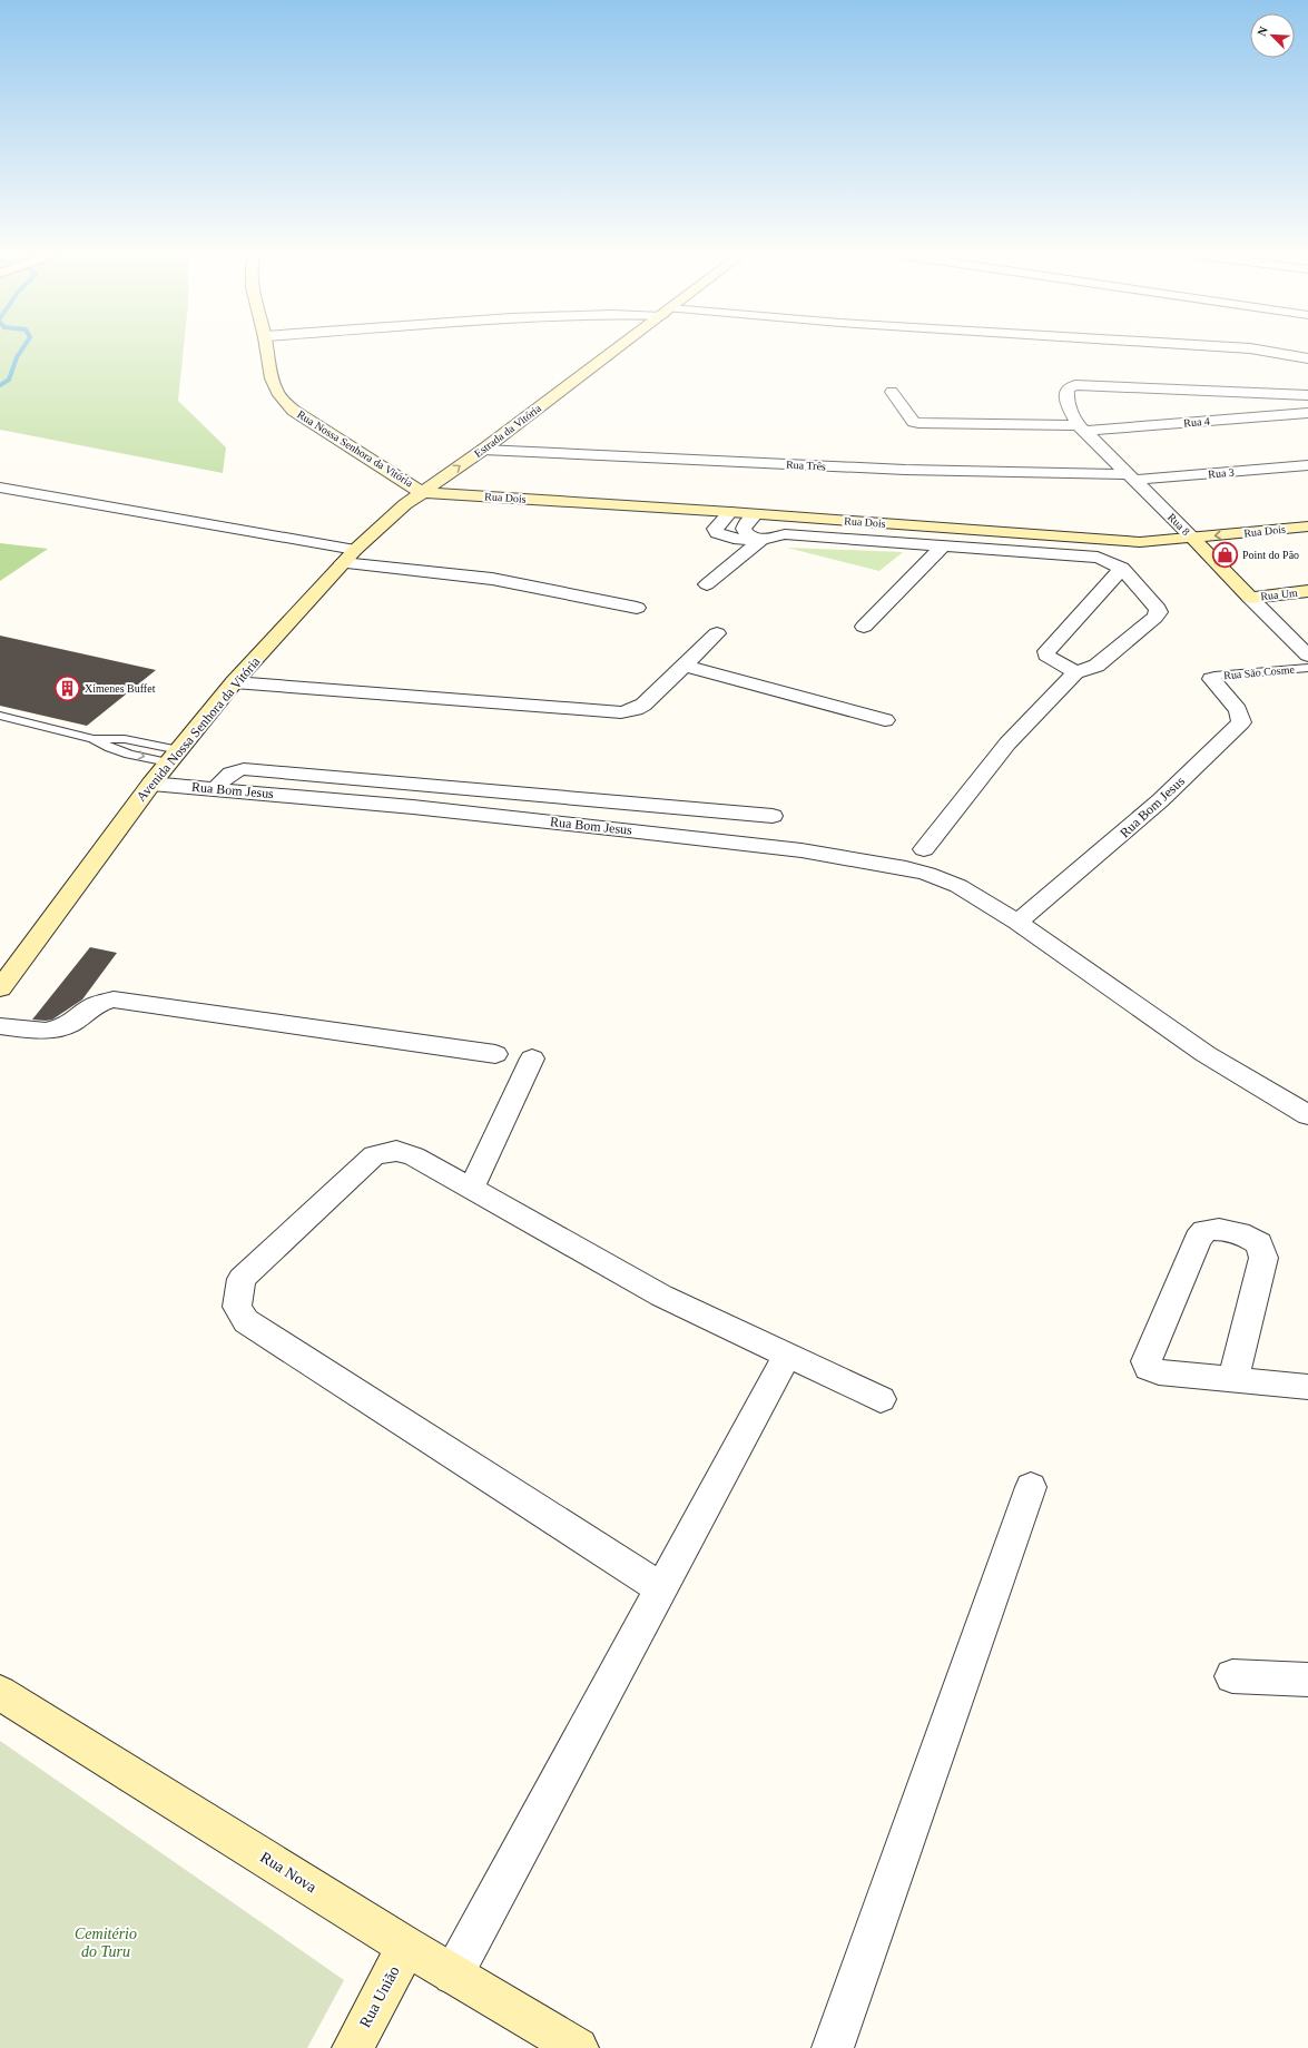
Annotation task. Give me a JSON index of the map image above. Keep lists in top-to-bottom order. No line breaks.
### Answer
{"streets":{"main road":["Estrada da Vitória","Rua Nossa Senhora da Vitória","Rua Dois","Rua 8","Rua Um","Avenida Nossa Senhora da Vitória","Rua Nova","Rua União"],"street":["Rua 4","Rua Três","Rua 3","Rua Bom Jesus"],"lane":["Rua São Cosme"]},"crossings":[["Rua 4","Rua 8"],["Estrada da Vitória","Rua Nossa Senhora da Vitória"],["Estrada da Vitória","Rua Três"],["Estrada da Vitória","Rua Dois"],["Estrada da Vitória","Avenida Nossa Senhora da Vitória"],["Rua Nossa Senhora da Vitória","Rua Dois"],["Rua Nossa Senhora da Vitória","Avenida Nossa Senhora da Vitória"],["Rua Três","Rua 3"],["Rua Três","Rua 8"],["Rua 3","Rua 8"],["Rua Dois","Rua 8"],["Rua Dois","Avenida Nossa Senhora da Vitória"],["Rua 8","Rua Um"],["Rua São Cosme","Rua Bom Jesus"],["Avenida Nossa Senhora da Vitória","Rua Bom Jesus"],["Rua Nova","Rua União"]],"parks":["Cemitério do Turu"],"places":{"shop":["Point do Pão"],"building":["Ximenes Buffet"]},"north":"top left"}
